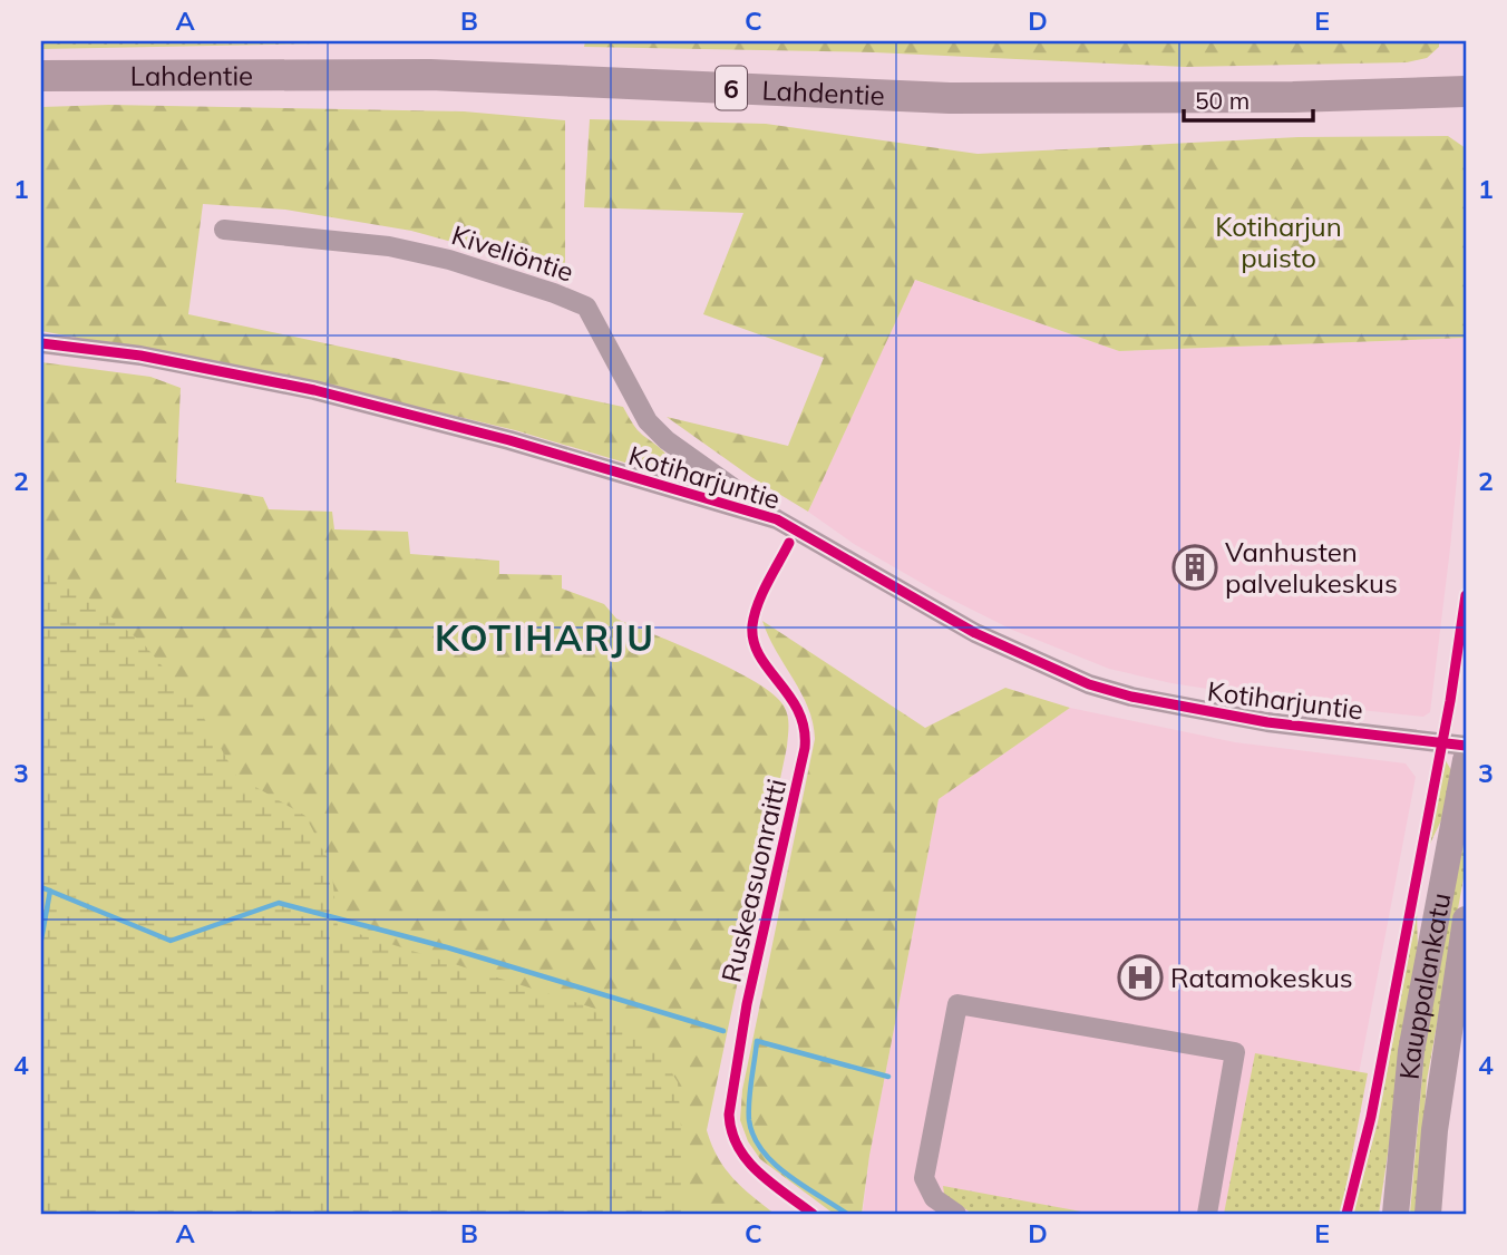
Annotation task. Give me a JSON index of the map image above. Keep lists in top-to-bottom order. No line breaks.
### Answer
{"streets":{"highway":["Lahdentie","6"],"main road":["Kauppalankatu"],"street":["Kiveliöntie","Kotiharjuntie"],"cycle path":["Ruskeasuonraitti"]},"crossings":[["Kiveliöntie","Kotiharjuntie"]],"districts":["KOTIHARJU"],"parks":["Kotiharjun puisto"],"places":{"building":["Vanhusten palvelukeskus"],"hospital":["Ratamokeskus"]},"scale_bar":"50 m","grid":{"columns":["A","B","C","D","E"],"rows":["1","2","3","4"]}}
